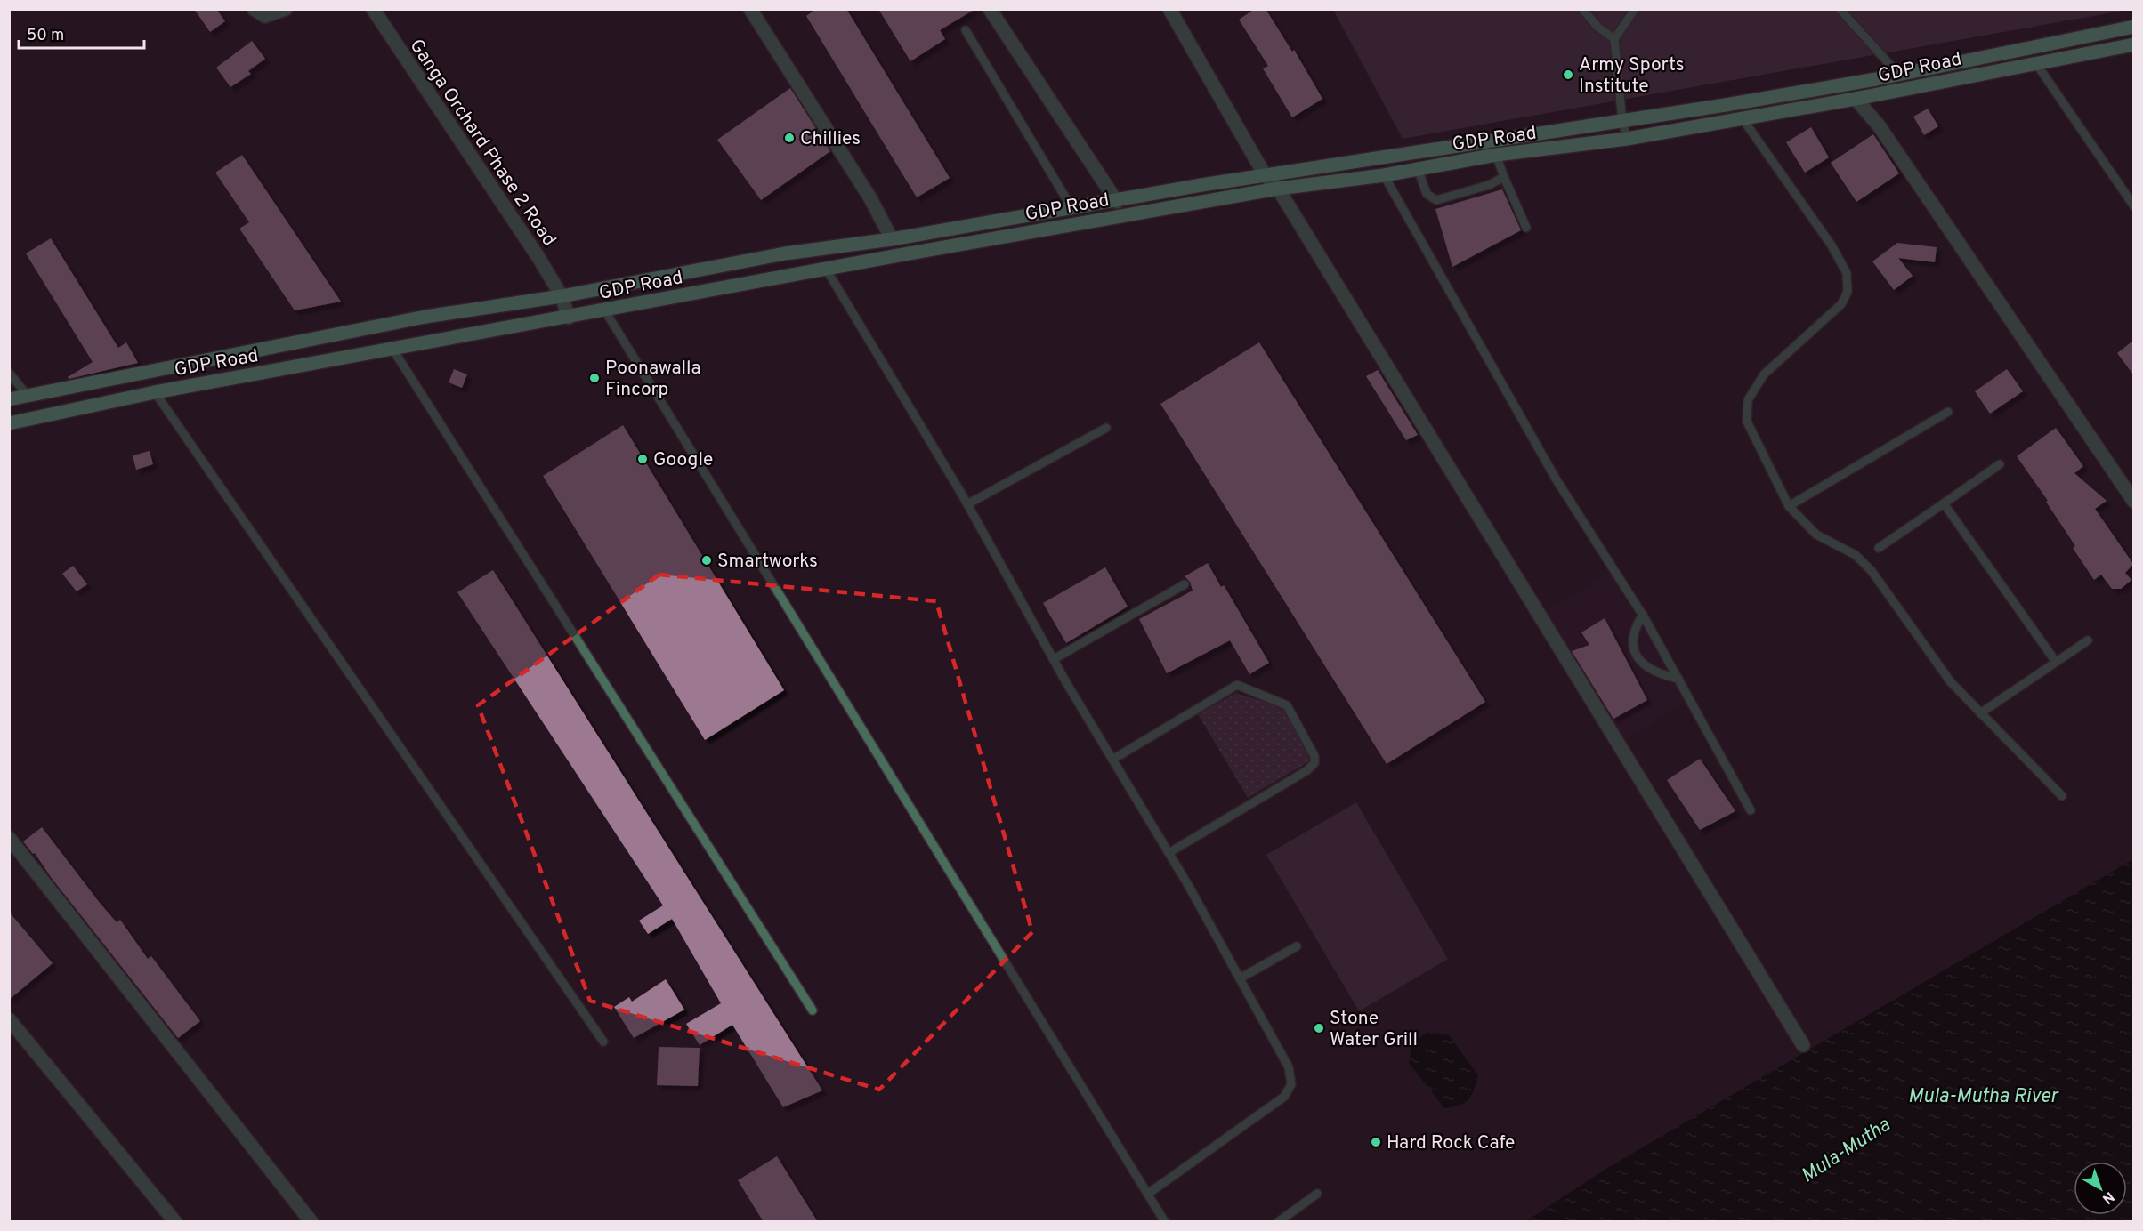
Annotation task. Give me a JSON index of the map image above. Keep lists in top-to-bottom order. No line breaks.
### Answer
{"streets":{"main road":["GDP Road"],"street":["Ganga Orchard Phase 2 Road"]},"crossings":[["GDP Road","Ganga Orchard Phase 2 Road"]],"water":["Mula-Mutha River","Mula-Mutha"],"places":["Army Sports Institute","Chillies","Poonawalla Fincorp","Google","Smartworks","Stone Water Grill","Hard Rock Cafe"],"scale_bar":"50 m","north":"bottom right"}
